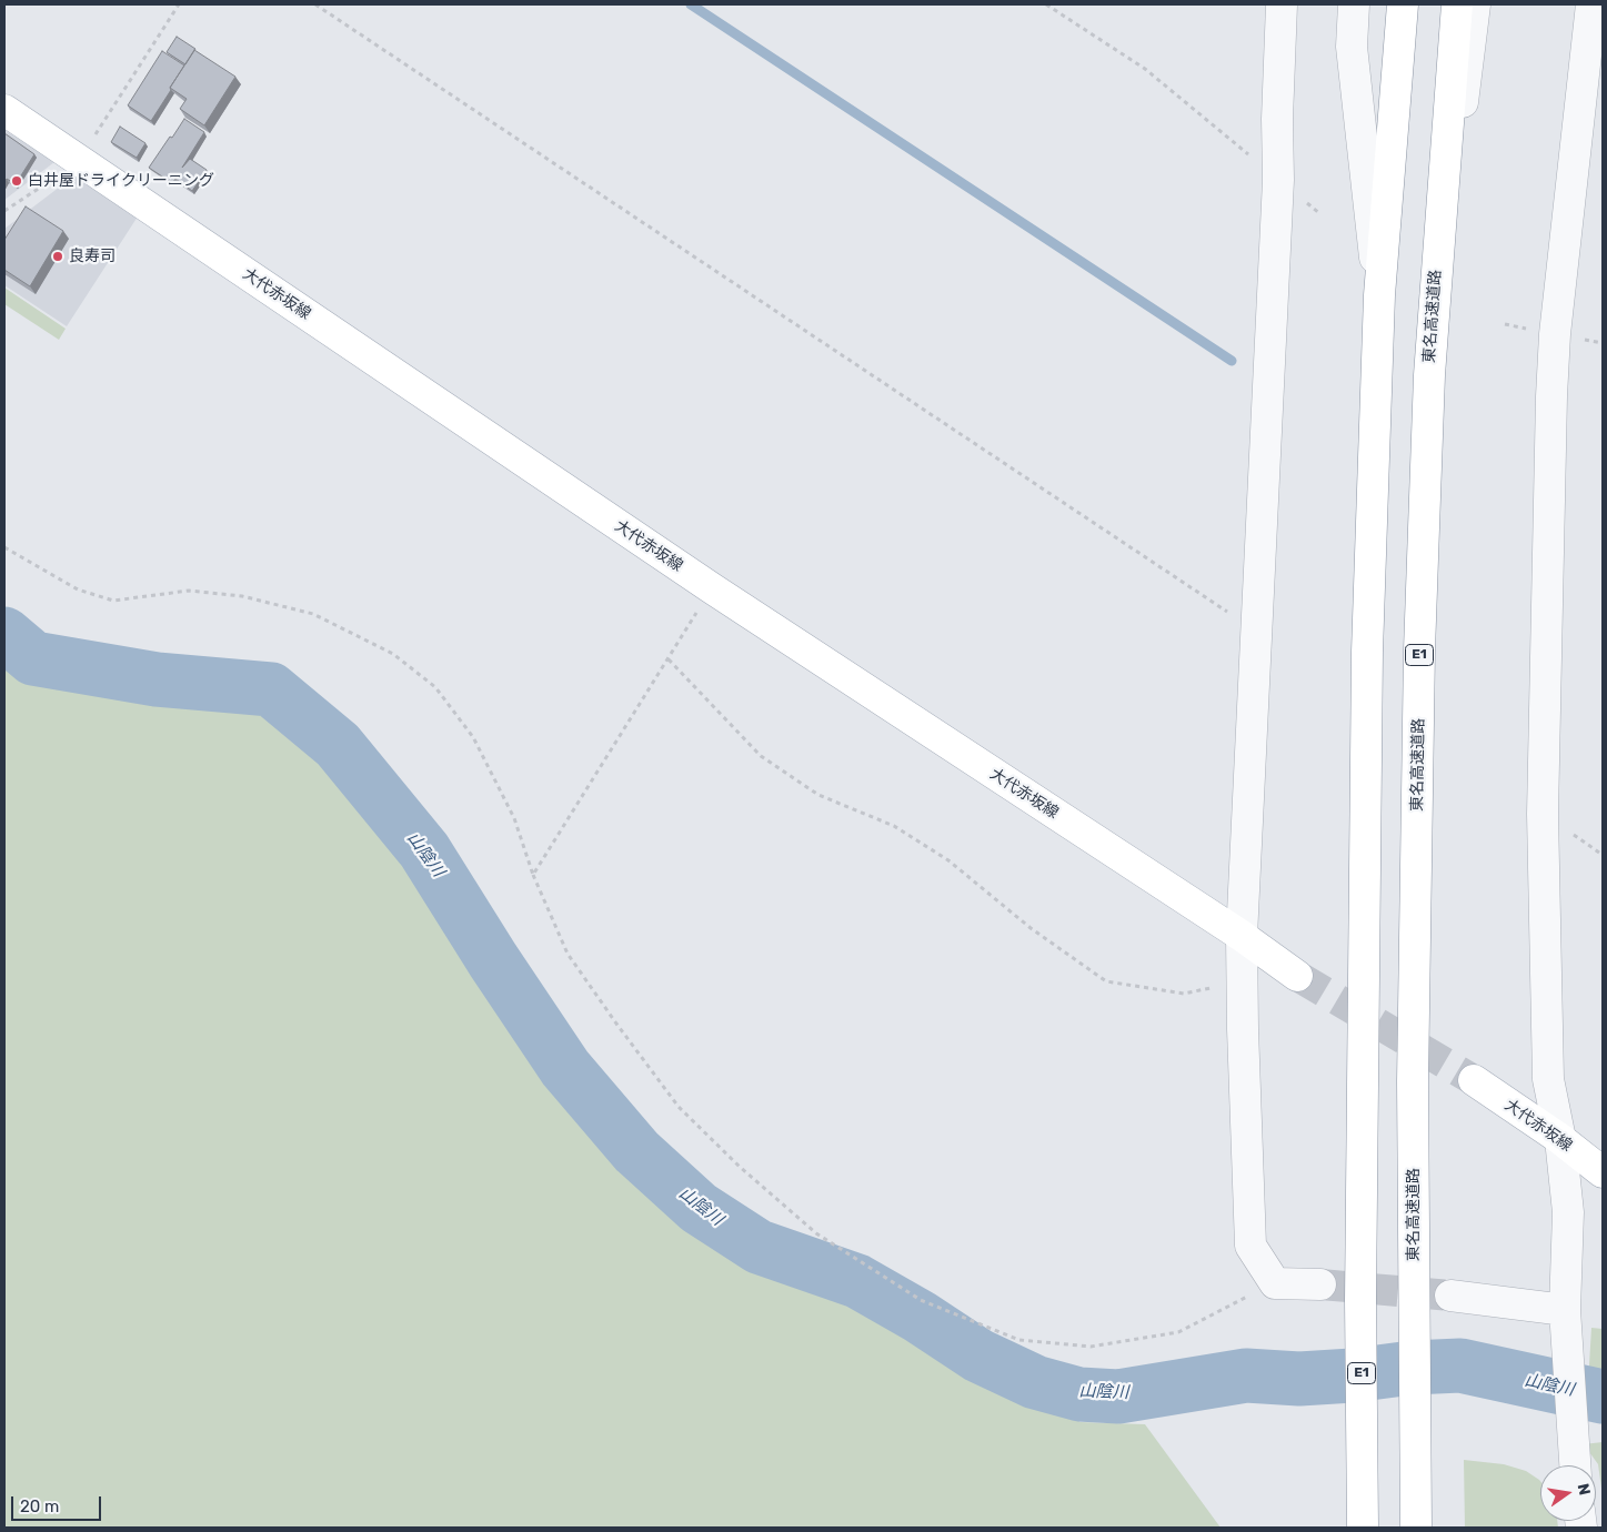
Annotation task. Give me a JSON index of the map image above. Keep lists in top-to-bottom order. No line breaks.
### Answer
{"streets":{"main road":["大代赤坂線","東名高速道路","E1"]},"water":["山陰川"],"places":["白井屋ドライクリーニング","良寿司"],"scale_bar":"20 m","north":"right"}
